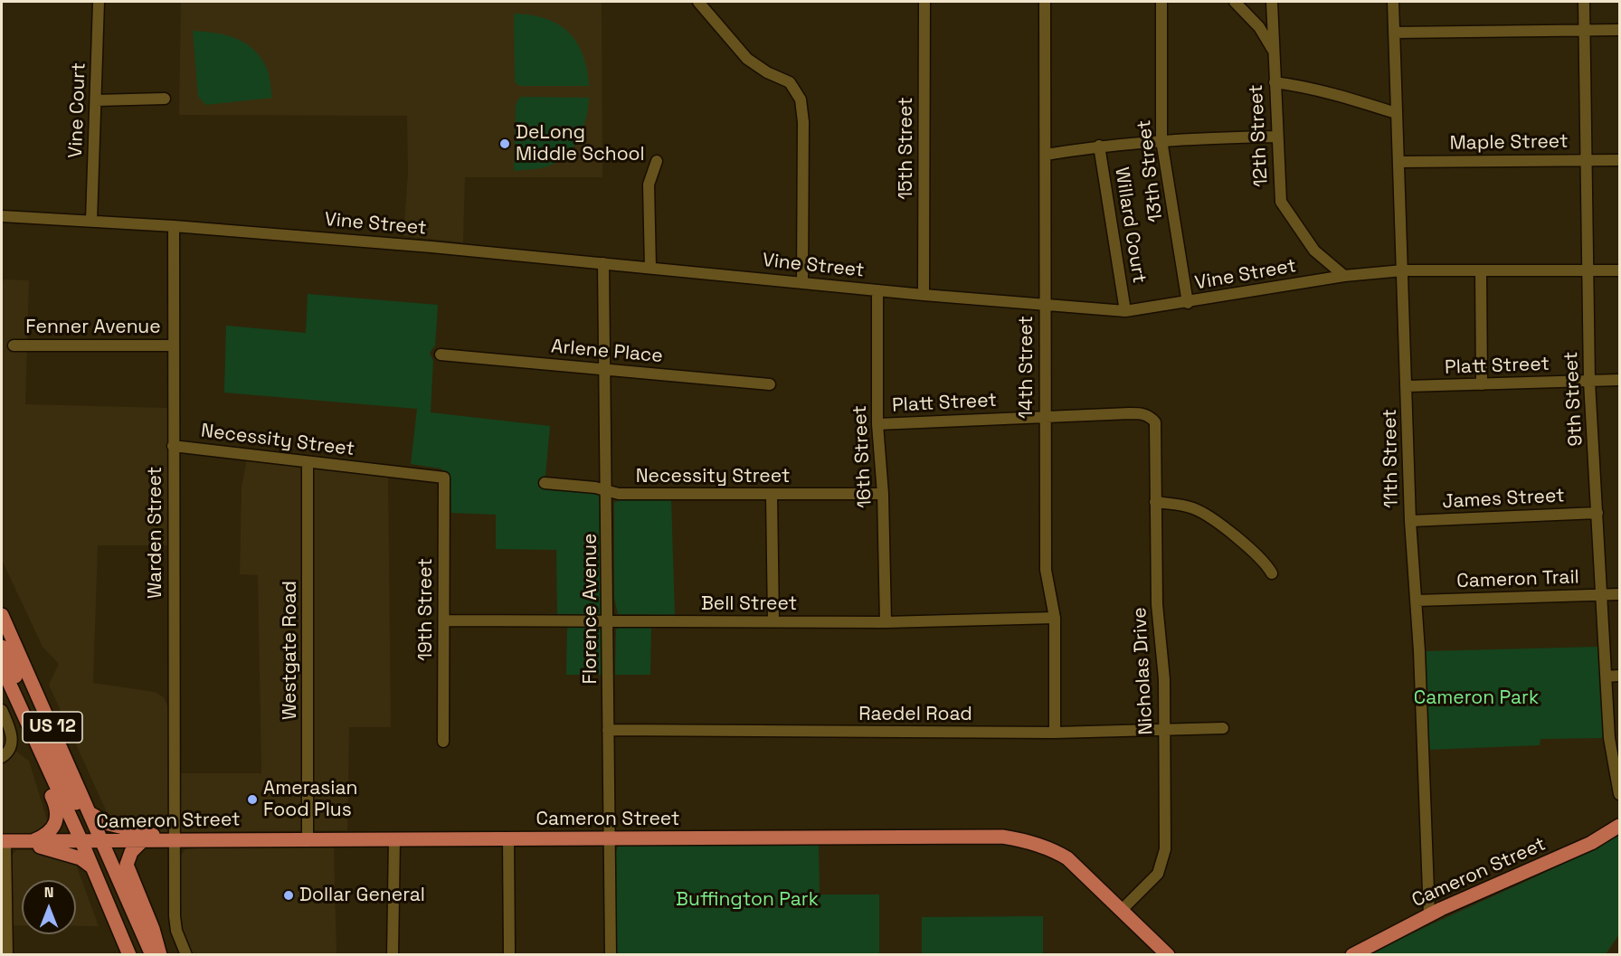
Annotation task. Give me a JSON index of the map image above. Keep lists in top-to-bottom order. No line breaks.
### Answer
{"streets":{"main road":["US 12","Cameron Street"],"street":["Vine Court","12th Street","Maple Street","15th Street","13th Street","Vine Street","Willard Court","Fenner Avenue","Arlene Place","Platt Street","14th Street","9th Street","Necessity Street","16th Street","11th Street","James Street","Warden Street","Cameron Trail","Bell Street","Florence Avenue","19th Street","Westgate Road","Nicholas Drive","Raedel Road"]},"crossings":[["Vine Court","Vine Street"],["12th Street","Vine Street"],["Maple Street","9th Street"],["Maple Street","11th Street"],["15th Street","Vine Street"],["13th Street","Vine Street"],["Vine Street","Willard Court"],["Vine Street","14th Street"],["Vine Street","9th Street"],["Vine Street","16th Street"],["Vine Street","11th Street"],["Vine Street","Warden Street"],["Vine Street","Florence Avenue"],["Fenner Avenue","Warden Street"],["Arlene Place","Florence Avenue"],["Platt Street","14th Street"],["Platt Street","9th Street"],["Platt Street","16th Street"],["Platt Street","11th Street"],["Platt Street","Nicholas Drive"],["14th Street","Bell Street"],["14th Street","Raedel Road"],["9th Street","James Street"],["9th Street","Cameron Trail"],["Necessity Street","16th Street"],["Necessity Street","Warden Street"],["Necessity Street","Florence Avenue"],["Necessity Street","19th Street"],["Necessity Street","Westgate Road"],["16th Street","Bell Street"],["11th Street","James Street"],["11th Street","Cameron Trail"],["11th Street","Cameron Street"],["Warden Street","Cameron Street"],["Bell Street","Florence Avenue"],["Bell Street","19th Street"],["Florence Avenue","Raedel Road"],["Florence Avenue","Cameron Street"],["Westgate Road","Cameron Street"],["Nicholas Drive","Raedel Road"],["Nicholas Drive","Cameron Street"],["US 12","Cameron Street"]],"parks":["Cameron Park","Buffington Park"],"places":["DeLong Middle School","Amerasian Food Plus","Dollar General"],"north":"top"}
